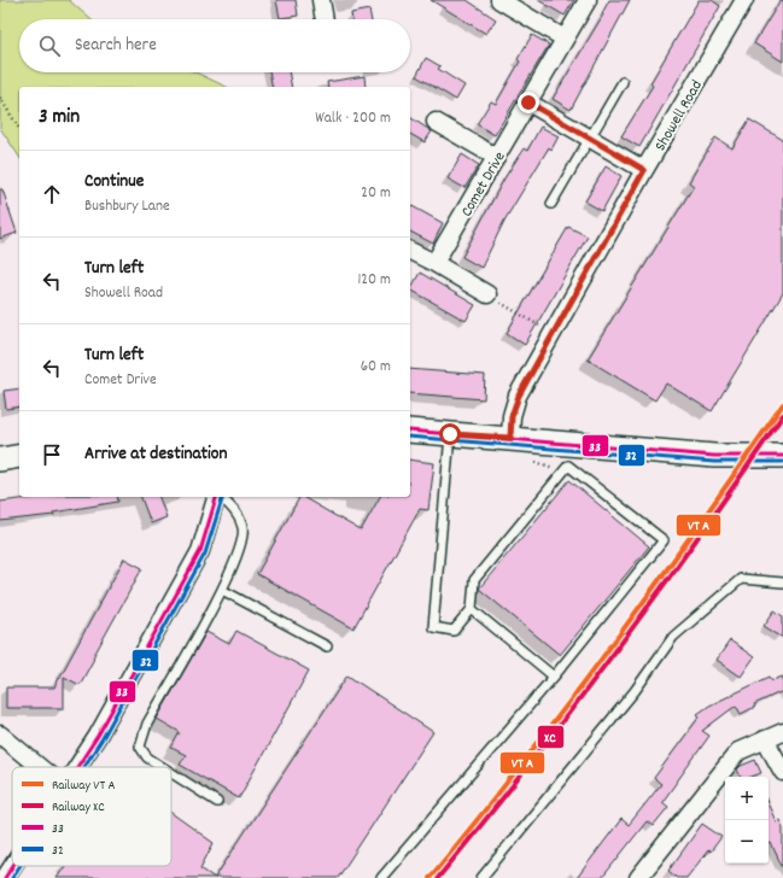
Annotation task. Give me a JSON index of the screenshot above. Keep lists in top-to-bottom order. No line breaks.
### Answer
{"streets":{"street":["Showell Road","Comet Drive"]},"lines":["rail line XC","transit line 33","transit line 32"],"legend":["Railway VT A","Railway XC","33","32"],"page":{"search":"Search here","heading":["3 min","Walk · 200 m"],"list":[["Continue","Bushbury Lane","20 m"],["Turn left","Showell Road","120 m"],["Turn left","Comet Drive","60 m"],"Arrive at destination"],"map_buttons":["+","−"]}}
